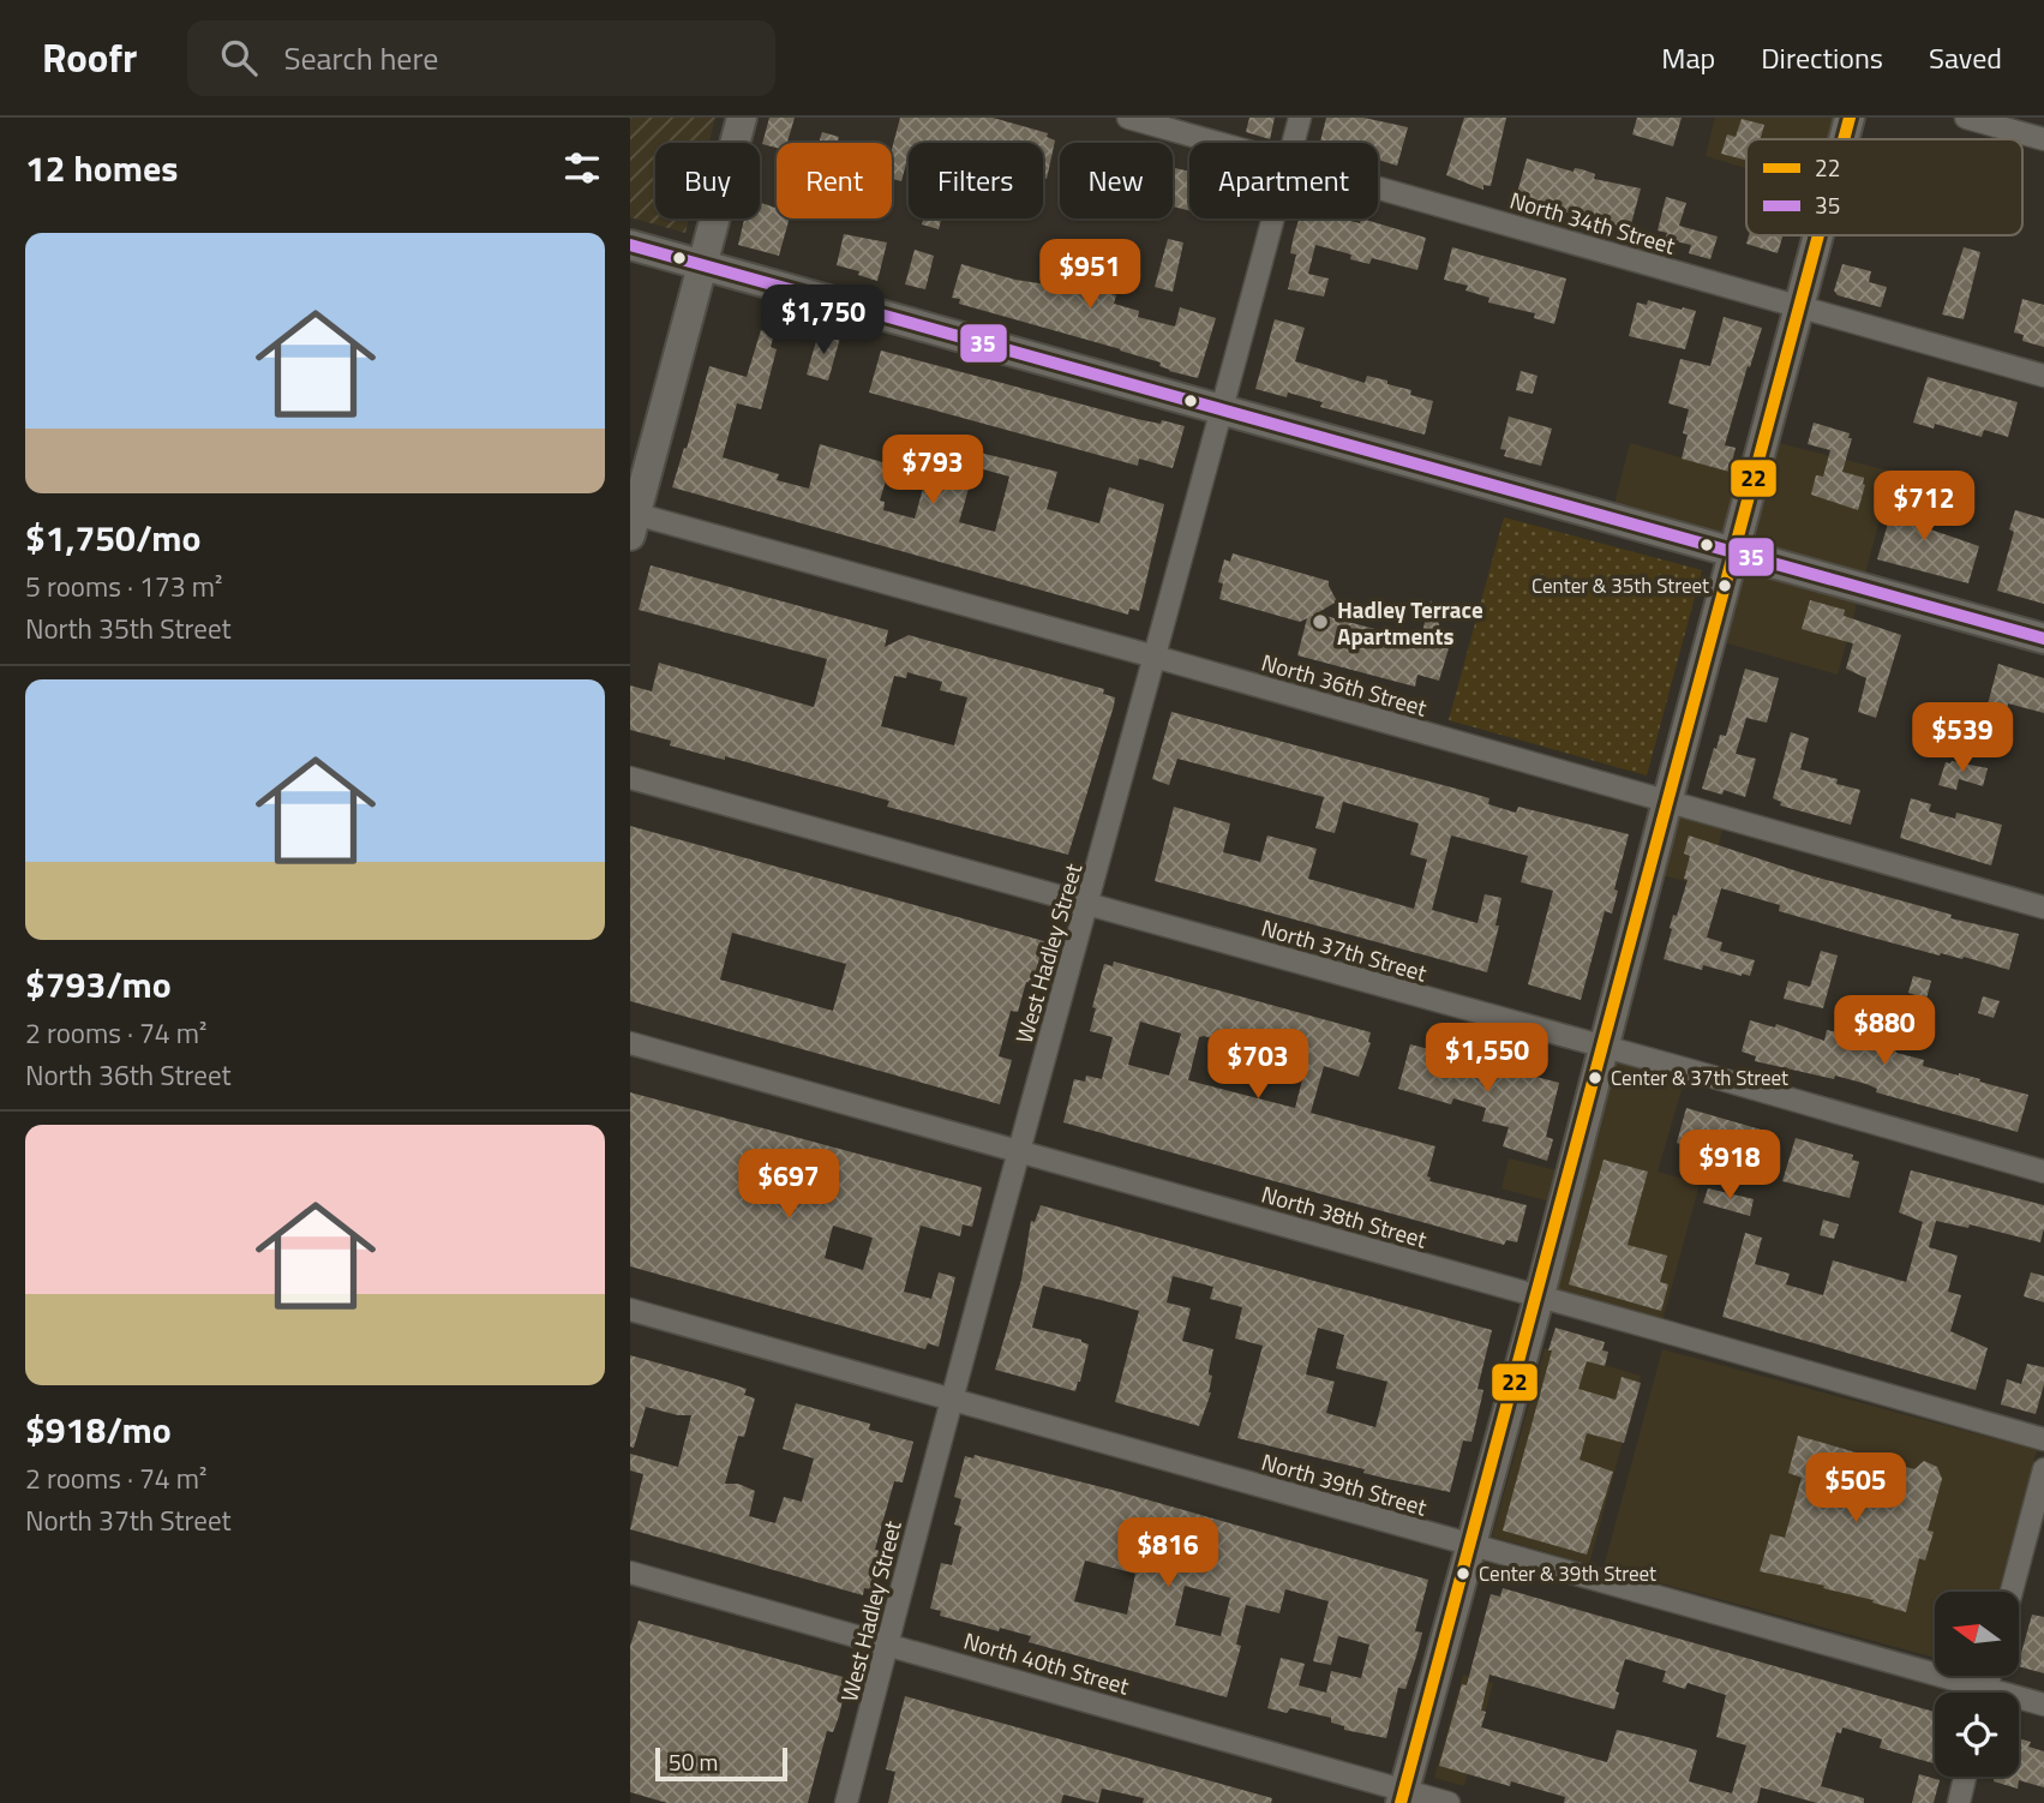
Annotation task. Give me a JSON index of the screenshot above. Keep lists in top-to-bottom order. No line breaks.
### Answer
{"streets":{"street":["North 34th Street","North 36th Street","North 37th Street","West Hadley Street","North 38th Street","North 39th Street","North 40th Street"]},"crossings":[["North 36th Street","West Hadley Street"],["North 37th Street","West Hadley Street"],["West Hadley Street","North 38th Street"],["West Hadley Street","North 39th Street"],["West Hadley Street","North 40th Street"]],"places":["Center & 35th Street","Hadley Terrace Apartments","Center & 37th Street","Center & 39th Street"],"lines":["transit line 22","transit line 35"],"legend":["22","35"],"scale_bar":"50 m","north":"left","page":{"header":"Roofr","search":"Search here","nav":["Map","Directions","Saved"],"heading":"12 homes","chip":["Buy","Rent","Filters","New","Apartment"],"list":[{"name":"$1,750/mo","note":"5 rooms · 173 m² · North 35th Street"},{"name":"$793/mo","note":"2 rooms · 74 m² · North 36th Street"},{"name":"$918/mo","note":"2 rooms · 74 m² · North 37th Street"}],"price":["$951","$1,750","$793","$712","$539","$880","$1,550","$703","$918","$697","$505","$816"],"scale":"50 m"}}
